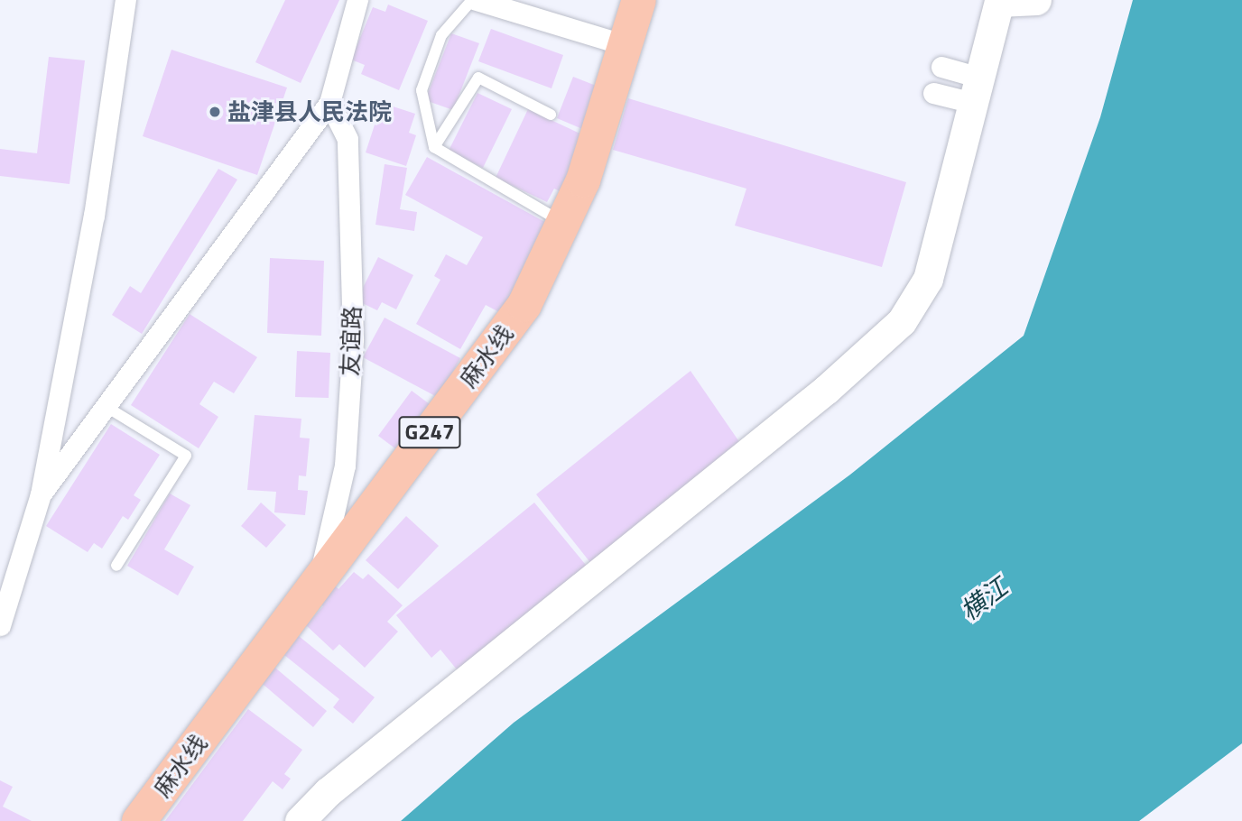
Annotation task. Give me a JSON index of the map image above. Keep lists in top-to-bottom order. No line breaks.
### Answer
{"streets":{"highway":["麻水线","G247"],"street":["友谊路"]},"crossings":[["友谊路","麻水线"]],"water":["横江"],"places":["盐津县人民法院"]}
